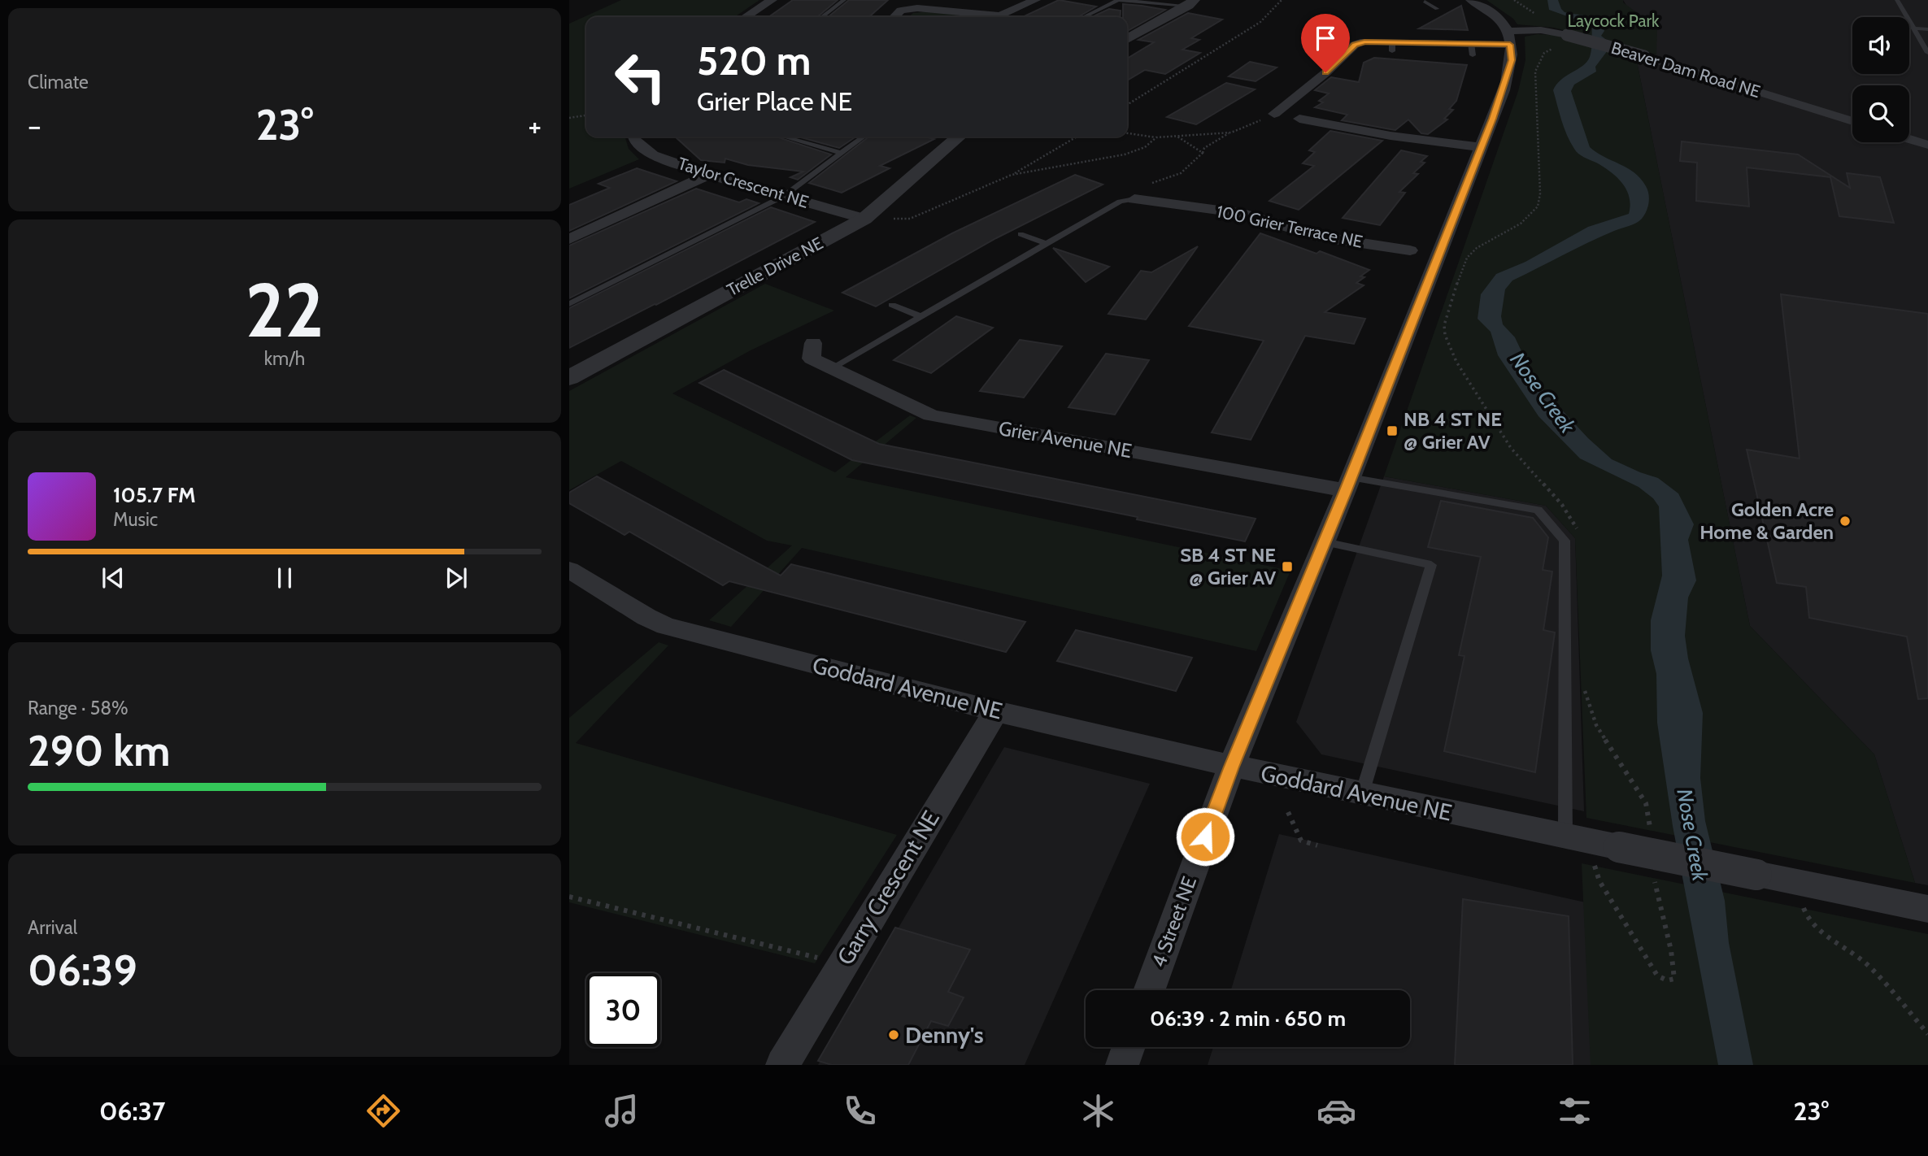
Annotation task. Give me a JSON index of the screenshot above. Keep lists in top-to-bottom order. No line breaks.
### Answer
{"streets":{"street":["Beaver Dam Road NE","Taylor Crescent NE","100 Grier Terrace NE","Trelle Drive NE","Grier Avenue NE","Goddard Avenue NE","Garry Crescent NE","4 Street NE"]},"crossings":[["Beaver Dam Road NE","4 Street NE"],["Taylor Crescent NE","Trelle Drive NE"],["Grier Avenue NE","4 Street NE"],["Goddard Avenue NE","Garry Crescent NE"],["Goddard Avenue NE","4 Street NE"]],"water":["Nose Creek"],"parks":["Laycock Park"],"places":{"transit":["NB 4 ST NE @ Grier AV","SB 4 ST NE @ Grier AV"],"other":["Golden Acre Home & Garden","Denny's"]},"page":{"tile":["Climate",["22","km/h"],["Range · 58%","290 km"],["Arrival","06:39"]],"turn":["520 m","Grier Place NE"],"heat":["−","23°","+"],"song":["105.7 FM","Music"],"limit":"30","trip":"06:39 · 2 min · 650 m","tabs":["06:37","23°"]}}
